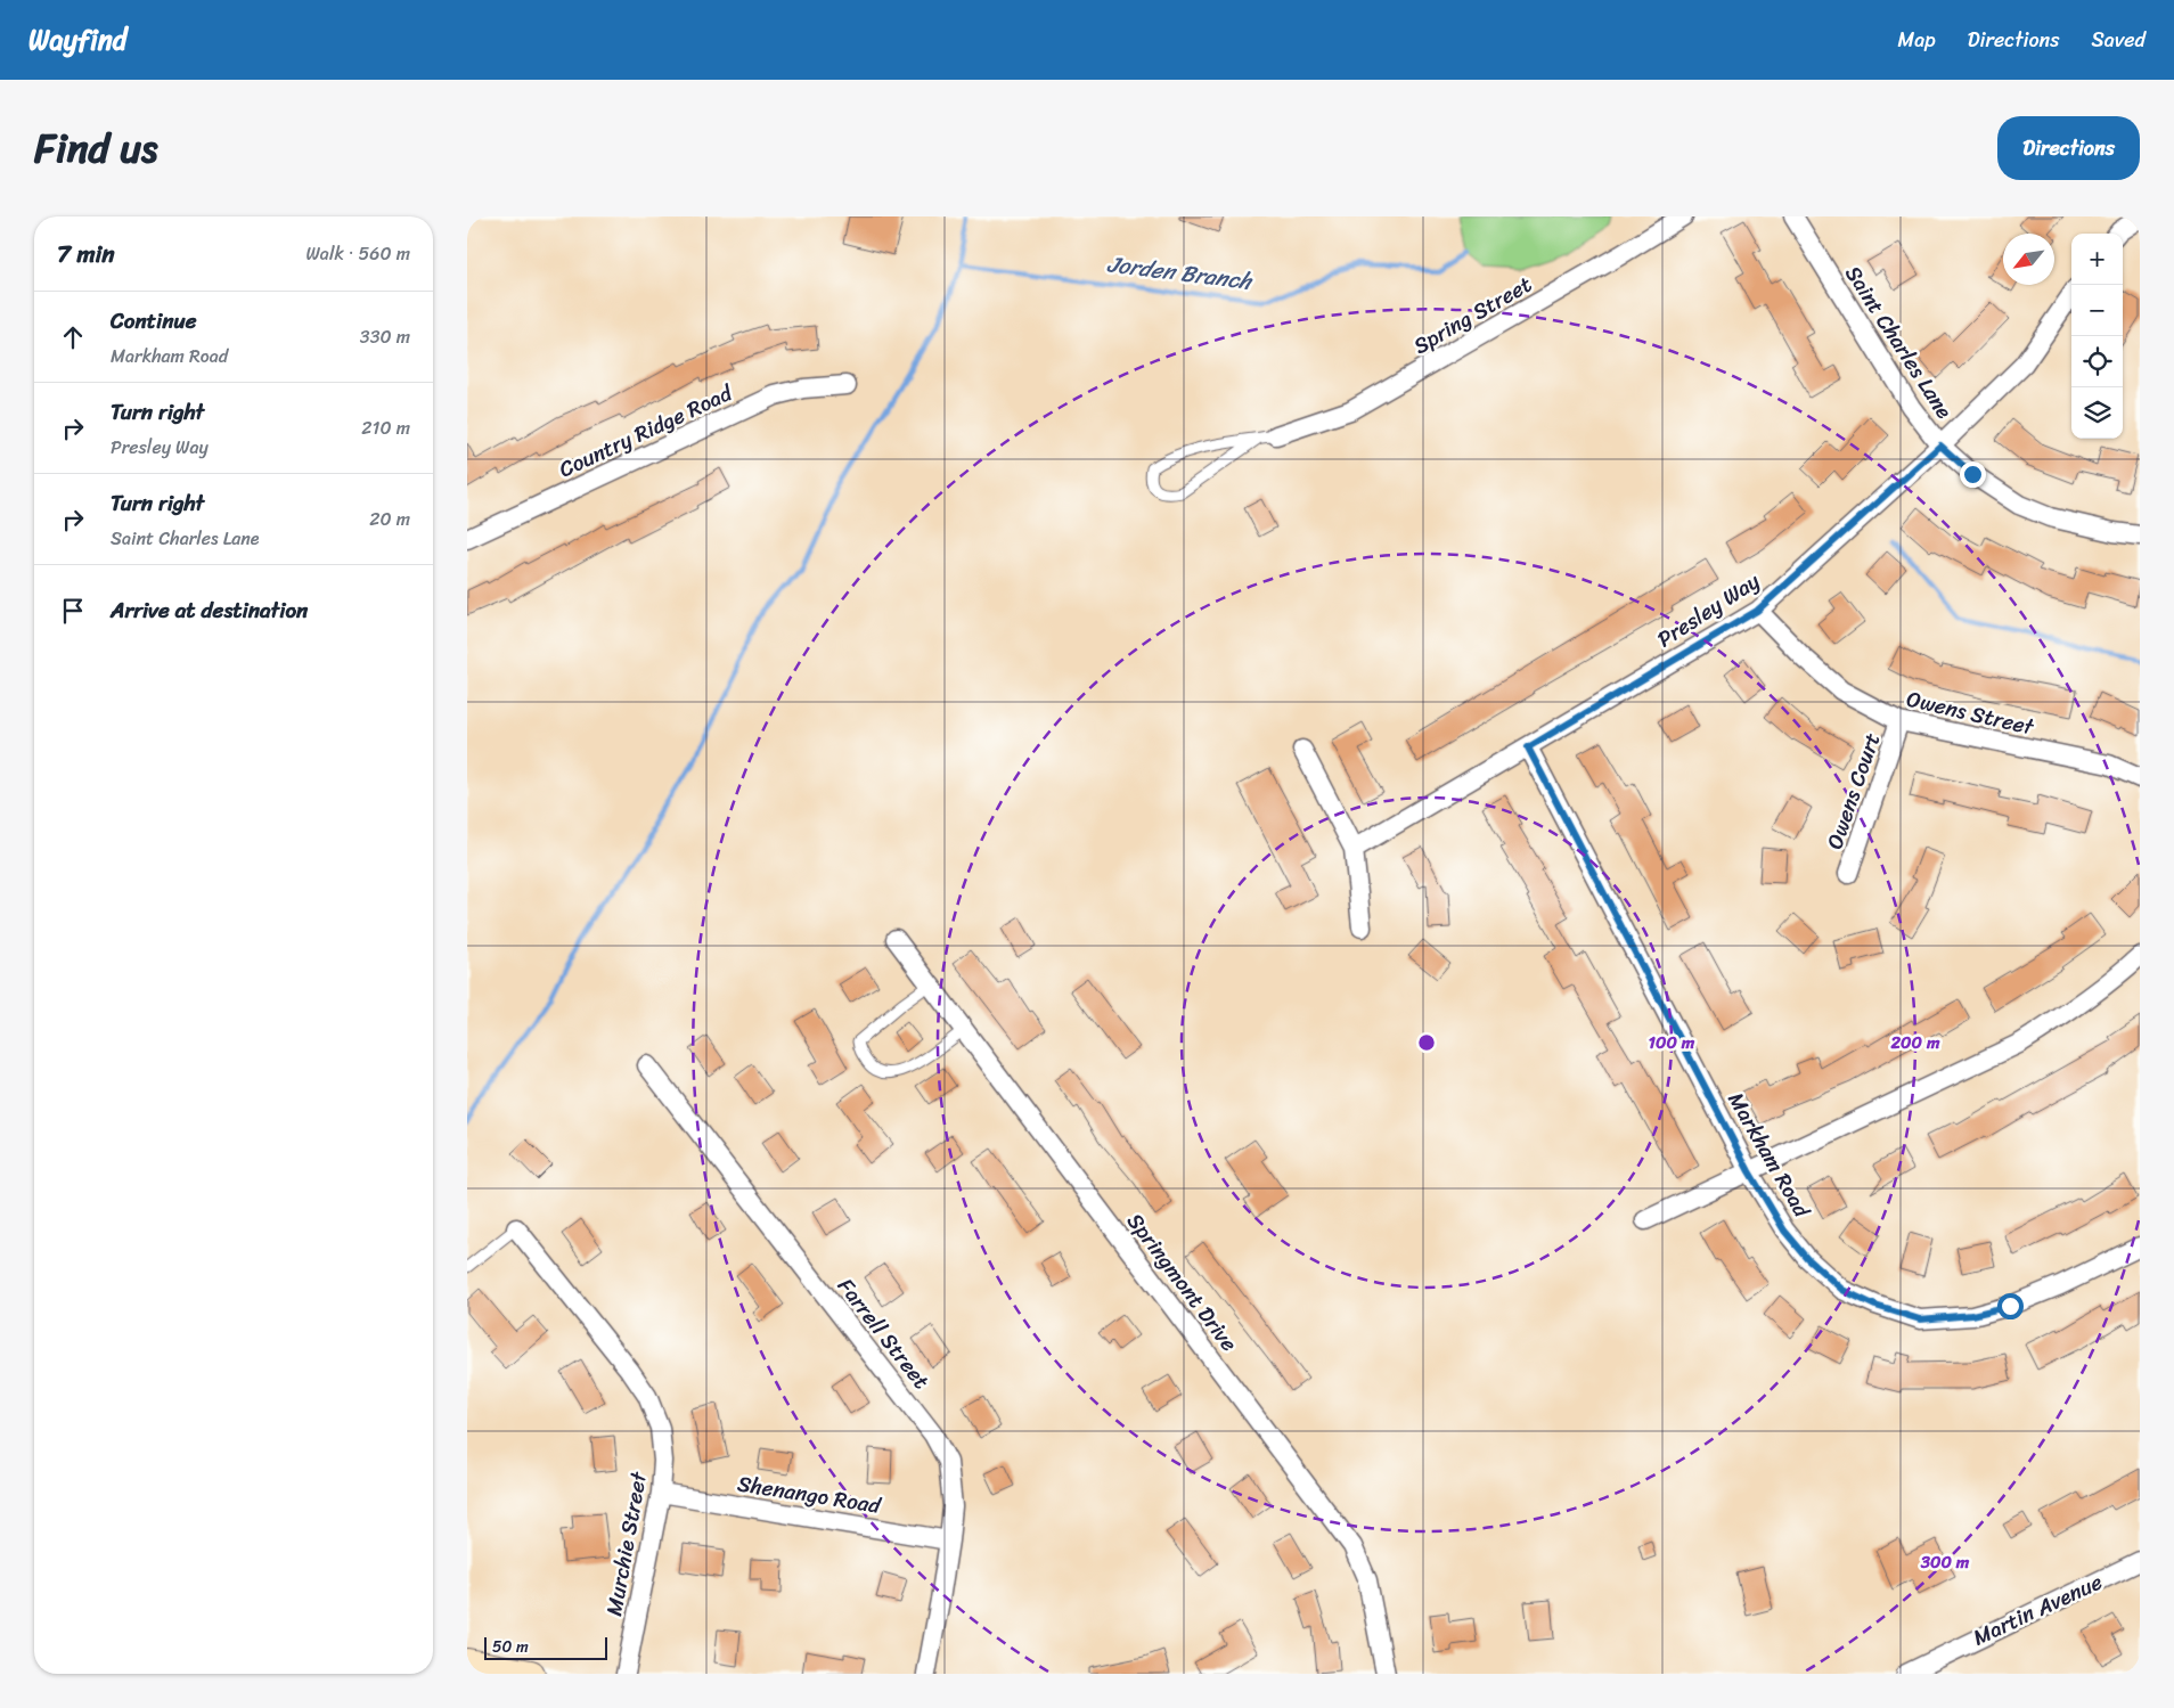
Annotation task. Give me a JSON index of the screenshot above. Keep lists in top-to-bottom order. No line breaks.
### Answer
{"streets":{"street":["Spring Street","Saint Charles Lane","Country Ridge Road","Presley Way","Owens Street","Owens Court","Markham Road","Springmont Drive","Farrell Street","Shenango Road","Murchie Street","Martin Avenue"]},"crossings":[["Saint Charles Lane","Presley Way"],["Presley Way","Owens Street"],["Presley Way","Markham Road"],["Owens Street","Owens Court"],["Farrell Street","Shenango Road"],["Shenango Road","Murchie Street"]],"water":["Jorden Branch"],"scale_bar":"50 m","north":"bottom left","page":{"header":"Wayfind","nav":["Map","Directions","Saved"],"title":"Find us","buttons":"Directions","heading":["7 min","Walk · 560 m"],"map_buttons":["+","−"],"list":[["Continue","Markham Road","330 m"],["Turn right","Presley Way","210 m"],["Turn right","Saint Charles Lane","20 m"],"Arrive at destination"],"scale":"50 m"},"rings":["100 m","200 m","300 m"]}
